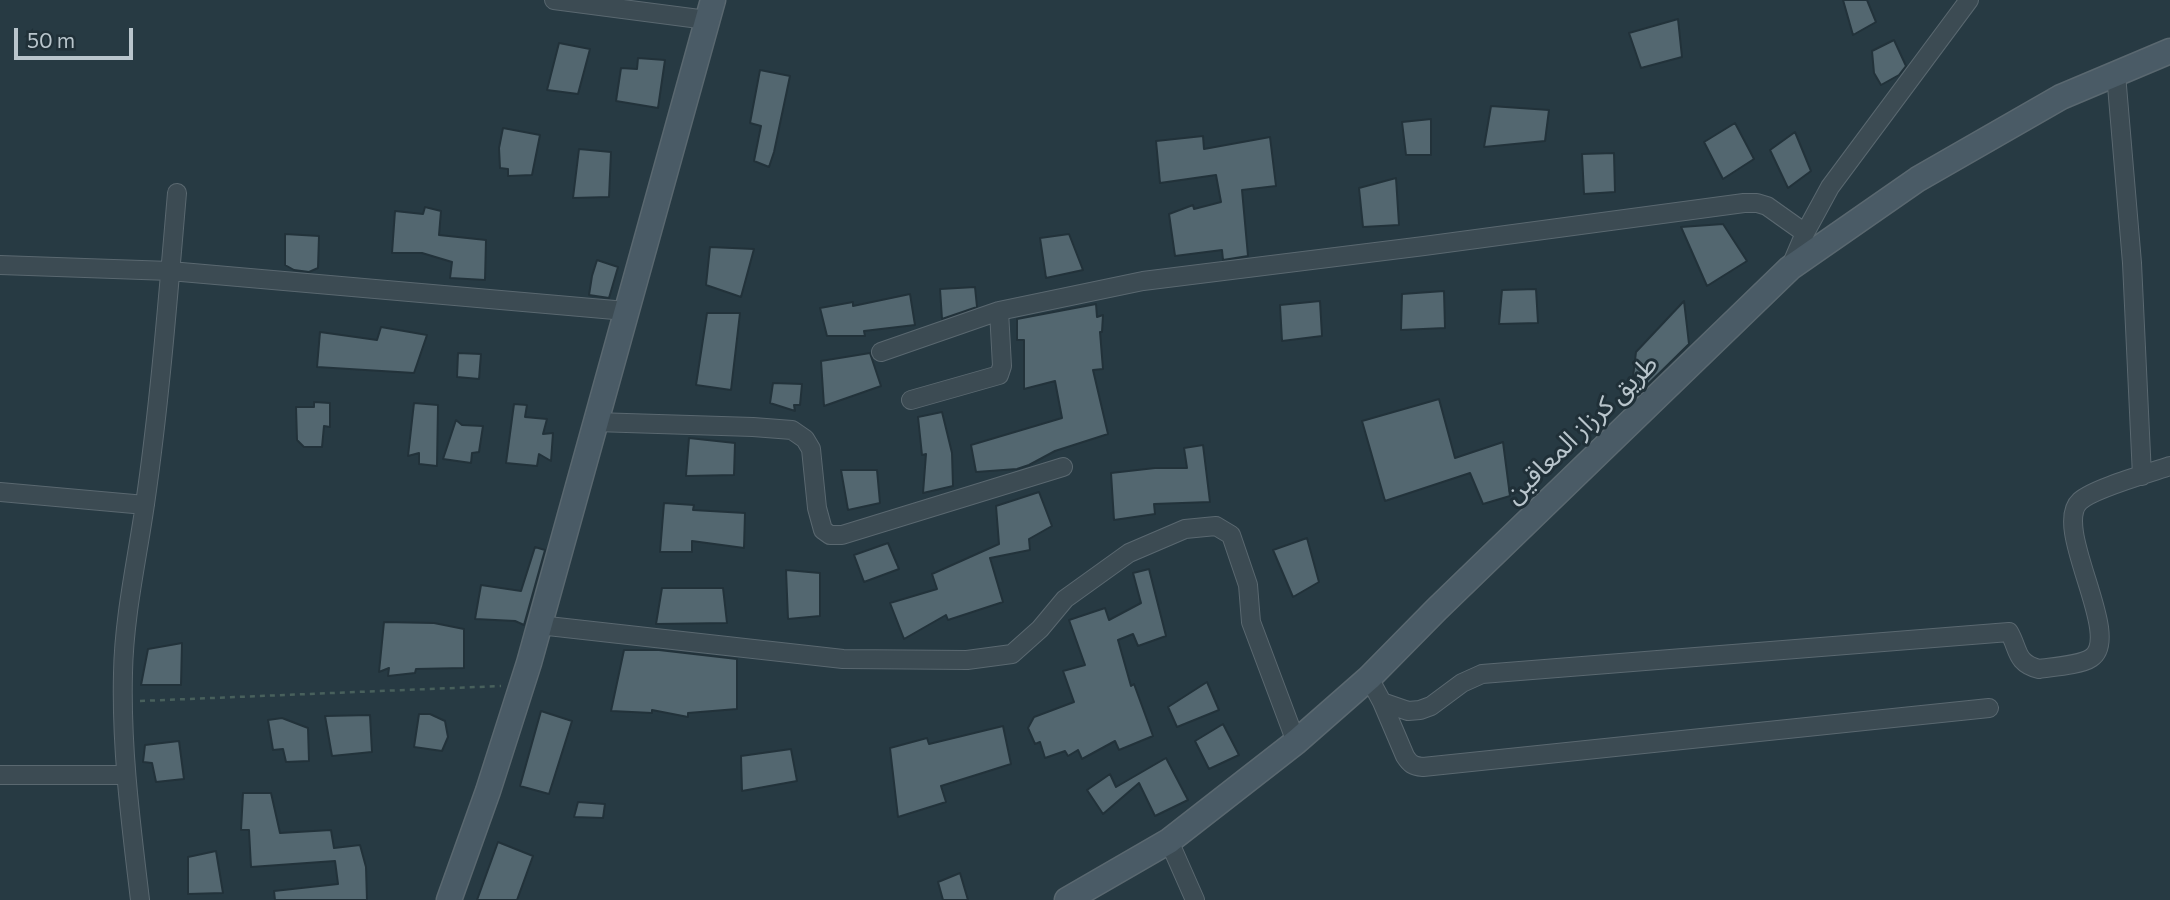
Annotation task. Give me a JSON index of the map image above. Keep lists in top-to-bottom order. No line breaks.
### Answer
{"streets":{"street":["طريق كرزاز المعاقين"]},"scale_bar":"50 m"}
